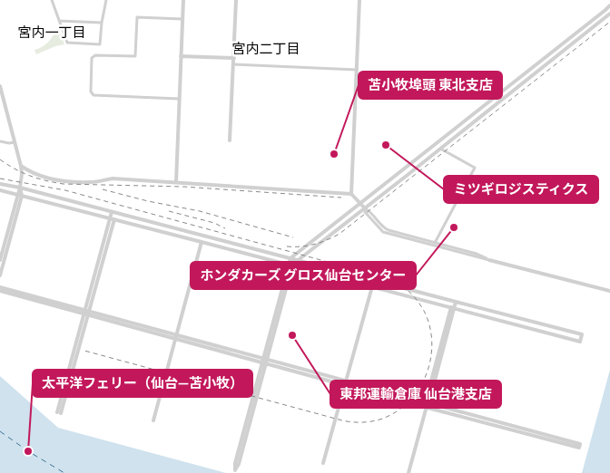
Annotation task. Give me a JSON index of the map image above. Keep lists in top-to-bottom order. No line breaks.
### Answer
{"districts":["宮内一丁目","宮内二丁目"],"places":["ミツギロジスティクス","苫小牧埠頭 東北支店","ホンダカーズ グロス仙台センター","東邦運輸倉庫 仙台港支店","太平洋フェリー（仙台―苫小牧）"]}
